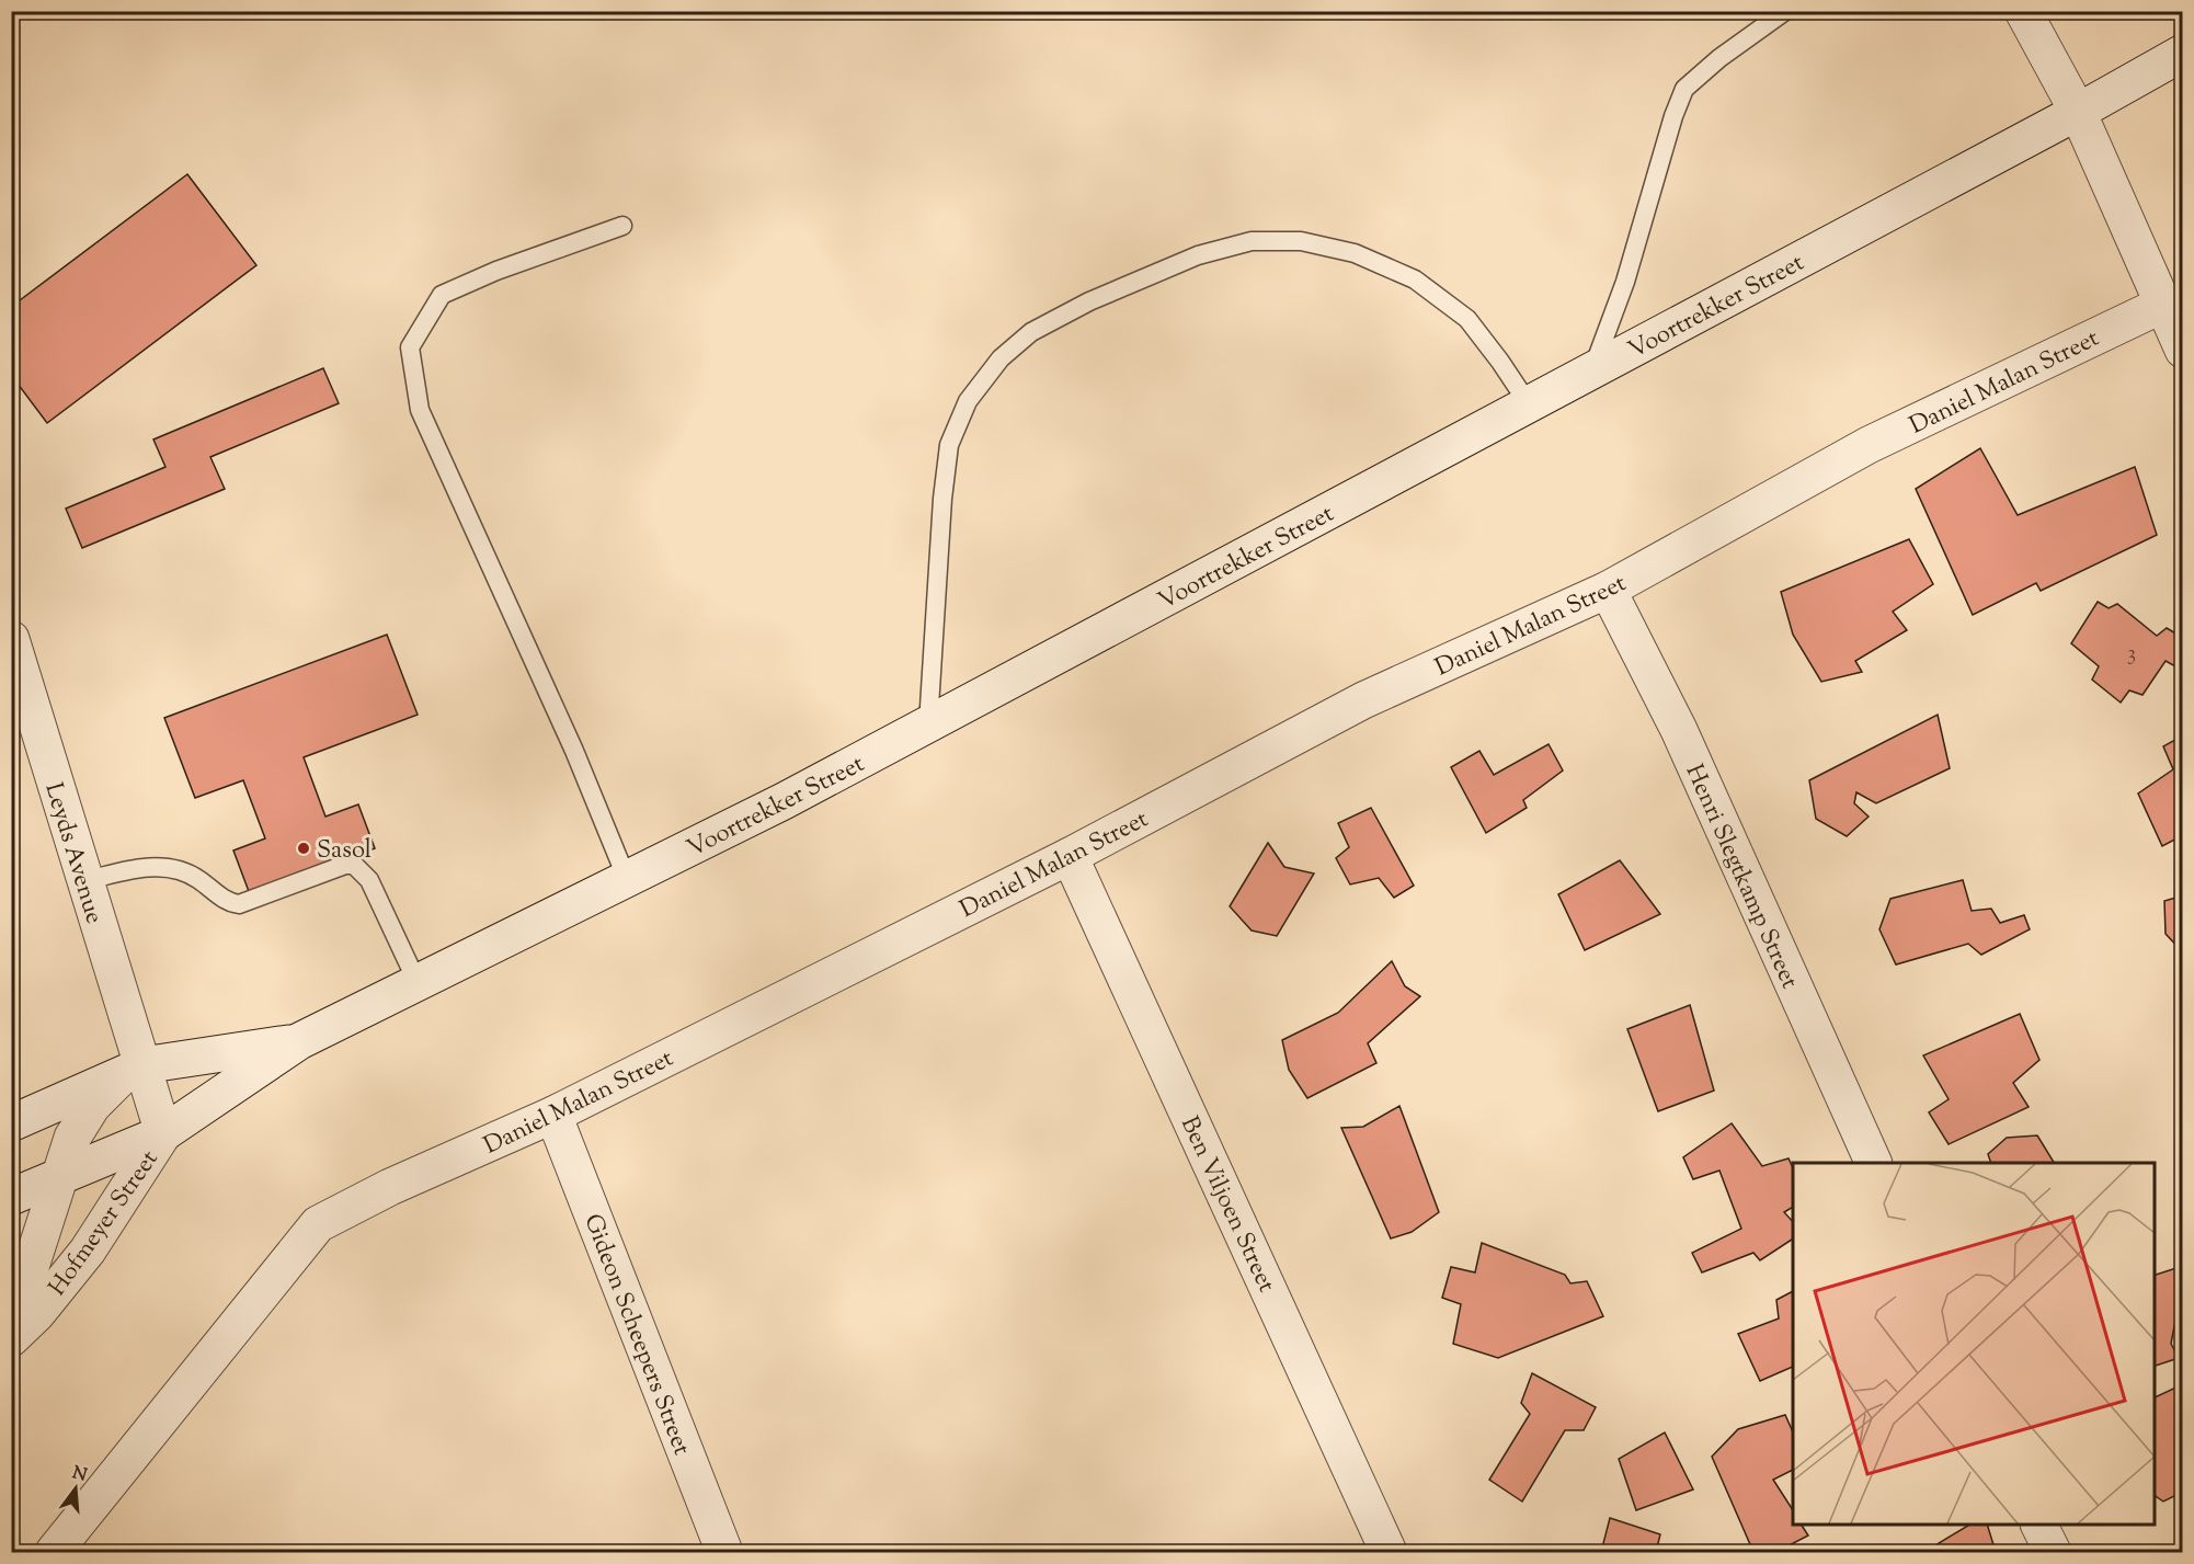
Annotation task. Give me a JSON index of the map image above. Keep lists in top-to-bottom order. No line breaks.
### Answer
{"streets":{"street":["Voortrekker Street","Daniel Malan Street","Leyds Avenue","Henri Slegtkamp Street","Ben Viljoen Street","Hofmeyer Street","Gideon Scheepers Street"]},"crossings":[["Voortrekker Street","Leyds Avenue"],["Voortrekker Street","Hofmeyer Street"],["Daniel Malan Street","Henri Slegtkamp Street"],["Daniel Malan Street","Ben Viljoen Street"],["Daniel Malan Street","Gideon Scheepers Street"],["Leyds Avenue","Hofmeyer Street"]],"places":["Sasol"],"house_numbers":["3"],"north":"top"}
